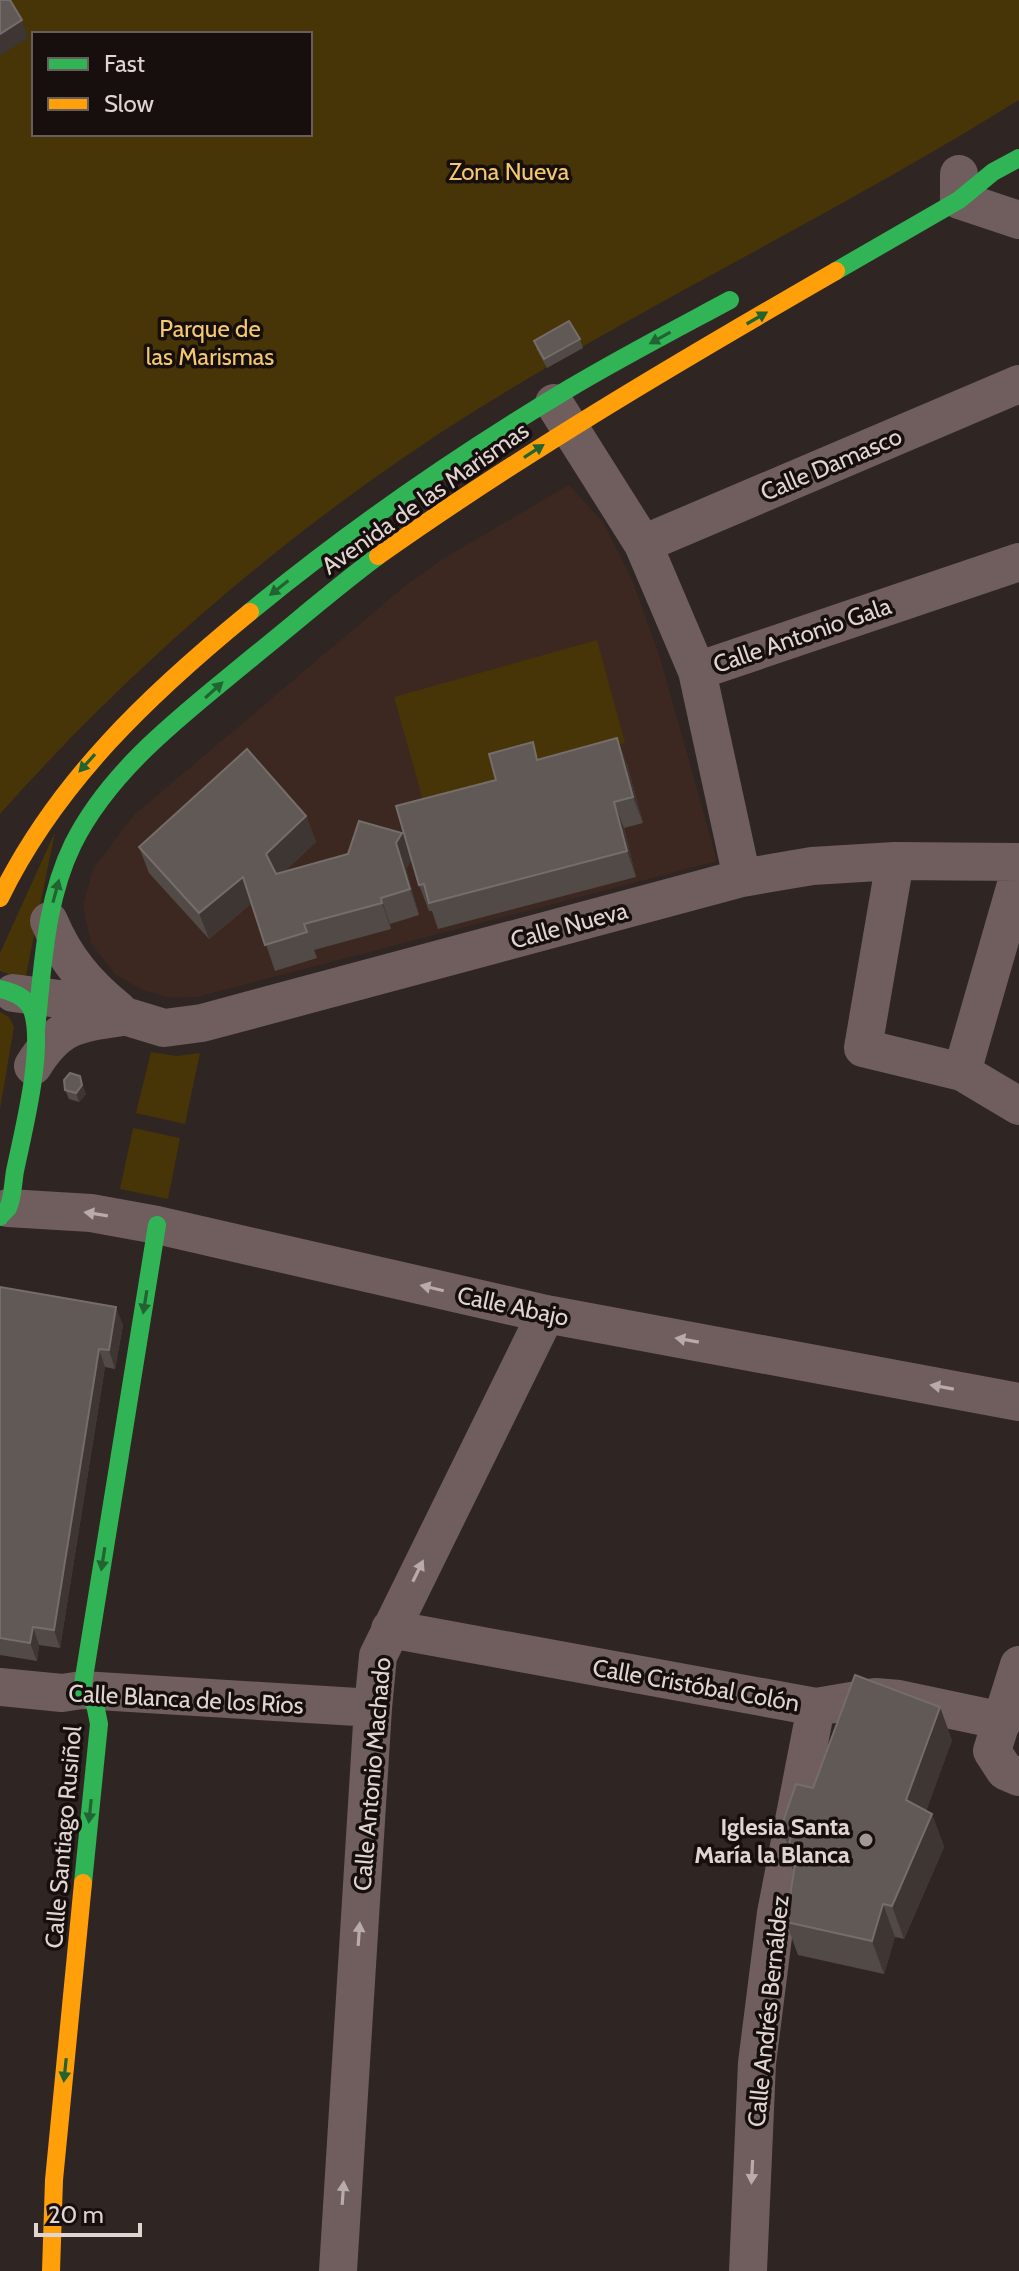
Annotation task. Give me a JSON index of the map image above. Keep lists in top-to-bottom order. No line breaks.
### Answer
{"streets":{"street":["Calle Damasco","Avenida de las Marismas","Calle Antonio Gala","Calle Nueva","Calle Abajo","Calle Cristóbal Colón","Calle Blanca de los Ríos","Calle Antonio Machado","Calle Santiago Rusiñol","Calle Andrés Bernáldez"]},"crossings":[["Calle Damasco","Calle Antonio Gala"],["Avenida de las Marismas","Calle Antonio Gala"],["Avenida de las Marismas","Calle Nueva"],["Avenida de las Marismas","Calle Abajo"],["Calle Abajo","Calle Antonio Machado"],["Calle Cristóbal Colón","Calle Antonio Machado"],["Calle Cristóbal Colón","Calle Andrés Bernáldez"],["Calle Blanca de los Ríos","Calle Antonio Machado"],["Calle Blanca de los Ríos","Calle Santiago Rusiñol"]],"one_way":["Calle Abajo","Calle Antonio Machado","Calle Santiago Rusiñol","Calle Andrés Bernáldez"],"parks":["Zona Nueva","Parque de las Marismas"],"places":["Iglesia Santa María la Blanca"],"legend":["Fast","Slow"],"scale_bar":"20 m"}
